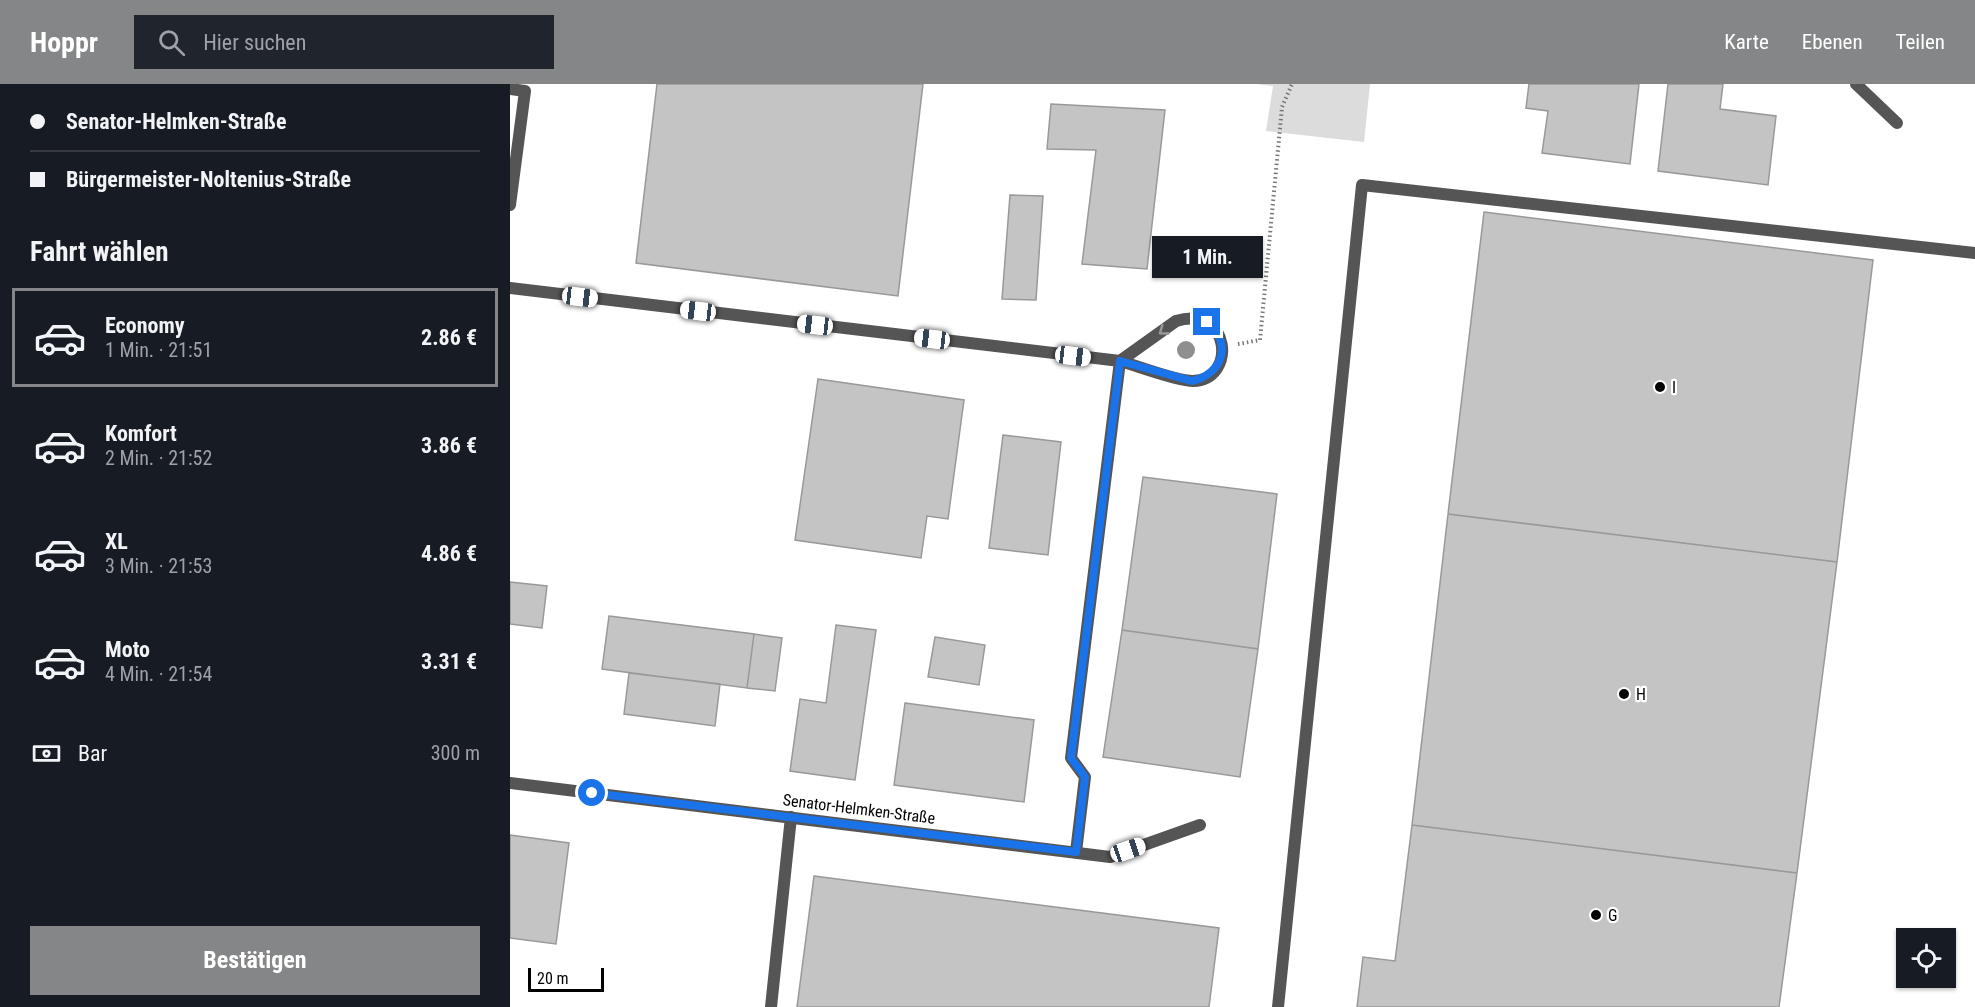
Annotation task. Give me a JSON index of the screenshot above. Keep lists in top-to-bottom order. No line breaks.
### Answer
{"streets":{"street":["Senator-Helmken-Straße"]},"places":["I","H","G"],"scale_bar":"20 m","page":{"header":"Hoppr","search":"Hier suchen","nav":["Karte","Ebenen","Teilen"],"banner":["Senator-Helmken-Straße","Bürgermeister-Noltenius-Straße"],"heading":"Fahrt wählen","bubble":"1 Min.","list":[{"name":"Economy","note":"1 Min. · 21:51","value":"2.86 €"},{"name":"Komfort","note":"2 Min. · 21:52","value":"3.86 €"},{"name":"XL","note":"3 Min. · 21:53","value":"4.86 €"},{"name":"Moto","note":"4 Min. · 21:54","value":"3.31 €"}],"pay":["Bar","300 m"],"buttons":"Bestätigen","scale":"20 m"}}
